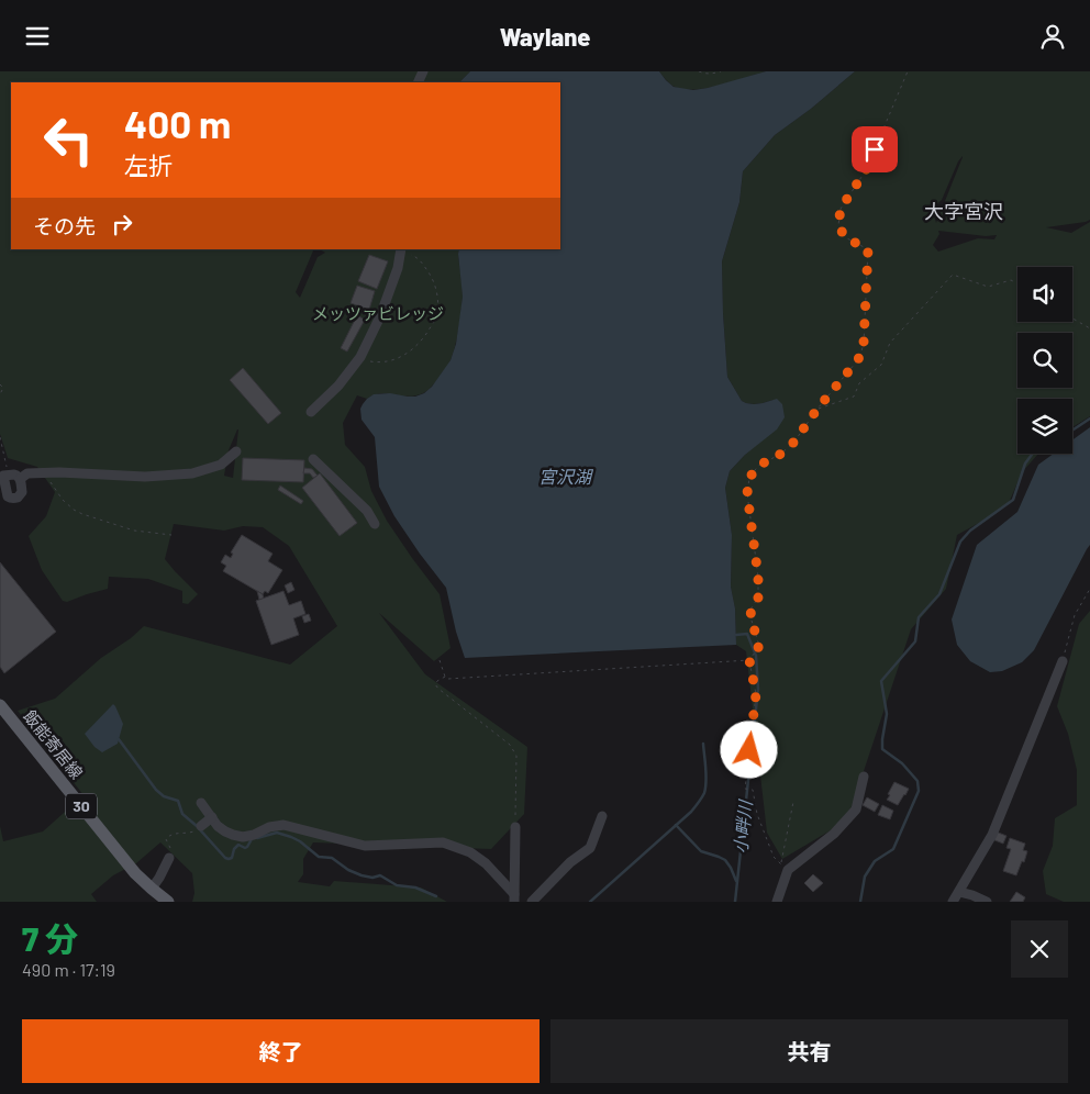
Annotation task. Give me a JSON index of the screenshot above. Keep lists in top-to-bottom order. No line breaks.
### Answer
{"streets":{"main road":["飯能寄居線","30"]},"districts":["大字宮沢"],"water":["宮沢湖","小畔川"],"parks":["メッツァビレッジ"],"page":{"header":"Waylane","turn":["400 m","左折"],"then":"その先","heading":["7 分","490 m · 17:19"],"buttons":["終了","共有"]}}
